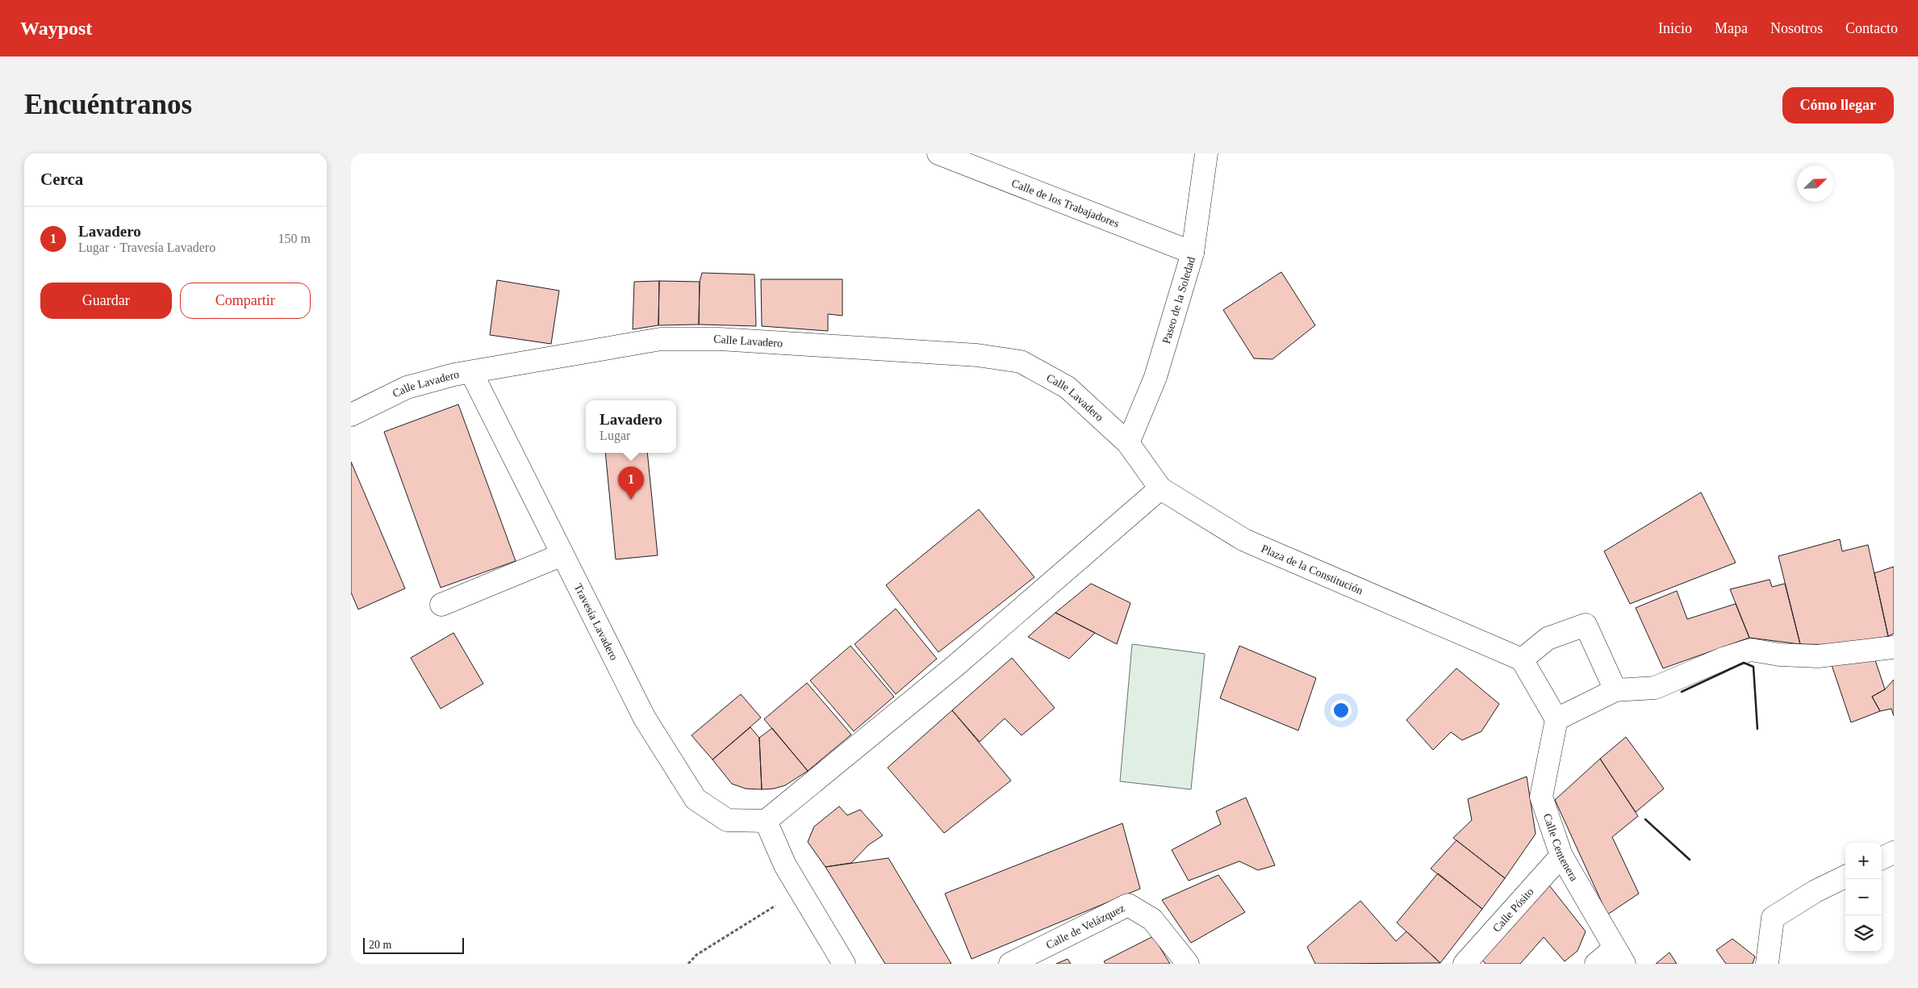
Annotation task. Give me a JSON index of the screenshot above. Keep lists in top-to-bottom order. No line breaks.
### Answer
{"streets":{"street":["Calle de los Trabajadores","Paseo de la Soledad","Calle Lavadero","Plaza de la Constitución","Travesía Lavadero","Calle Centenera","Calle Pósito","Calle de Velázquez"]},"crossings":[["Calle de los Trabajadores","Paseo de la Soledad"],["Paseo de la Soledad","Calle Lavadero"],["Paseo de la Soledad","Plaza de la Constitución"],["Calle Lavadero","Plaza de la Constitución"],["Calle Lavadero","Travesía Lavadero"],["Calle Centenera","Calle Pósito"]],"scale_bar":"20 m","north":"top right","page":{"header":"Waypost","nav":["Inicio","Mapa","Nosotros","Contacto"],"buttons":["Cómo llegar",["Guardar","Compartir"]],"title":"Encuéntranos","heading":"Cerca","list":[{"mark":"1","name":"Lavadero","note":"Lugar · Travesía Lavadero","value":"150 m"}],"popup":["Lavadero","Lugar"],"pins":"1","map_buttons":["+","−"],"scale":"20 m"}}
